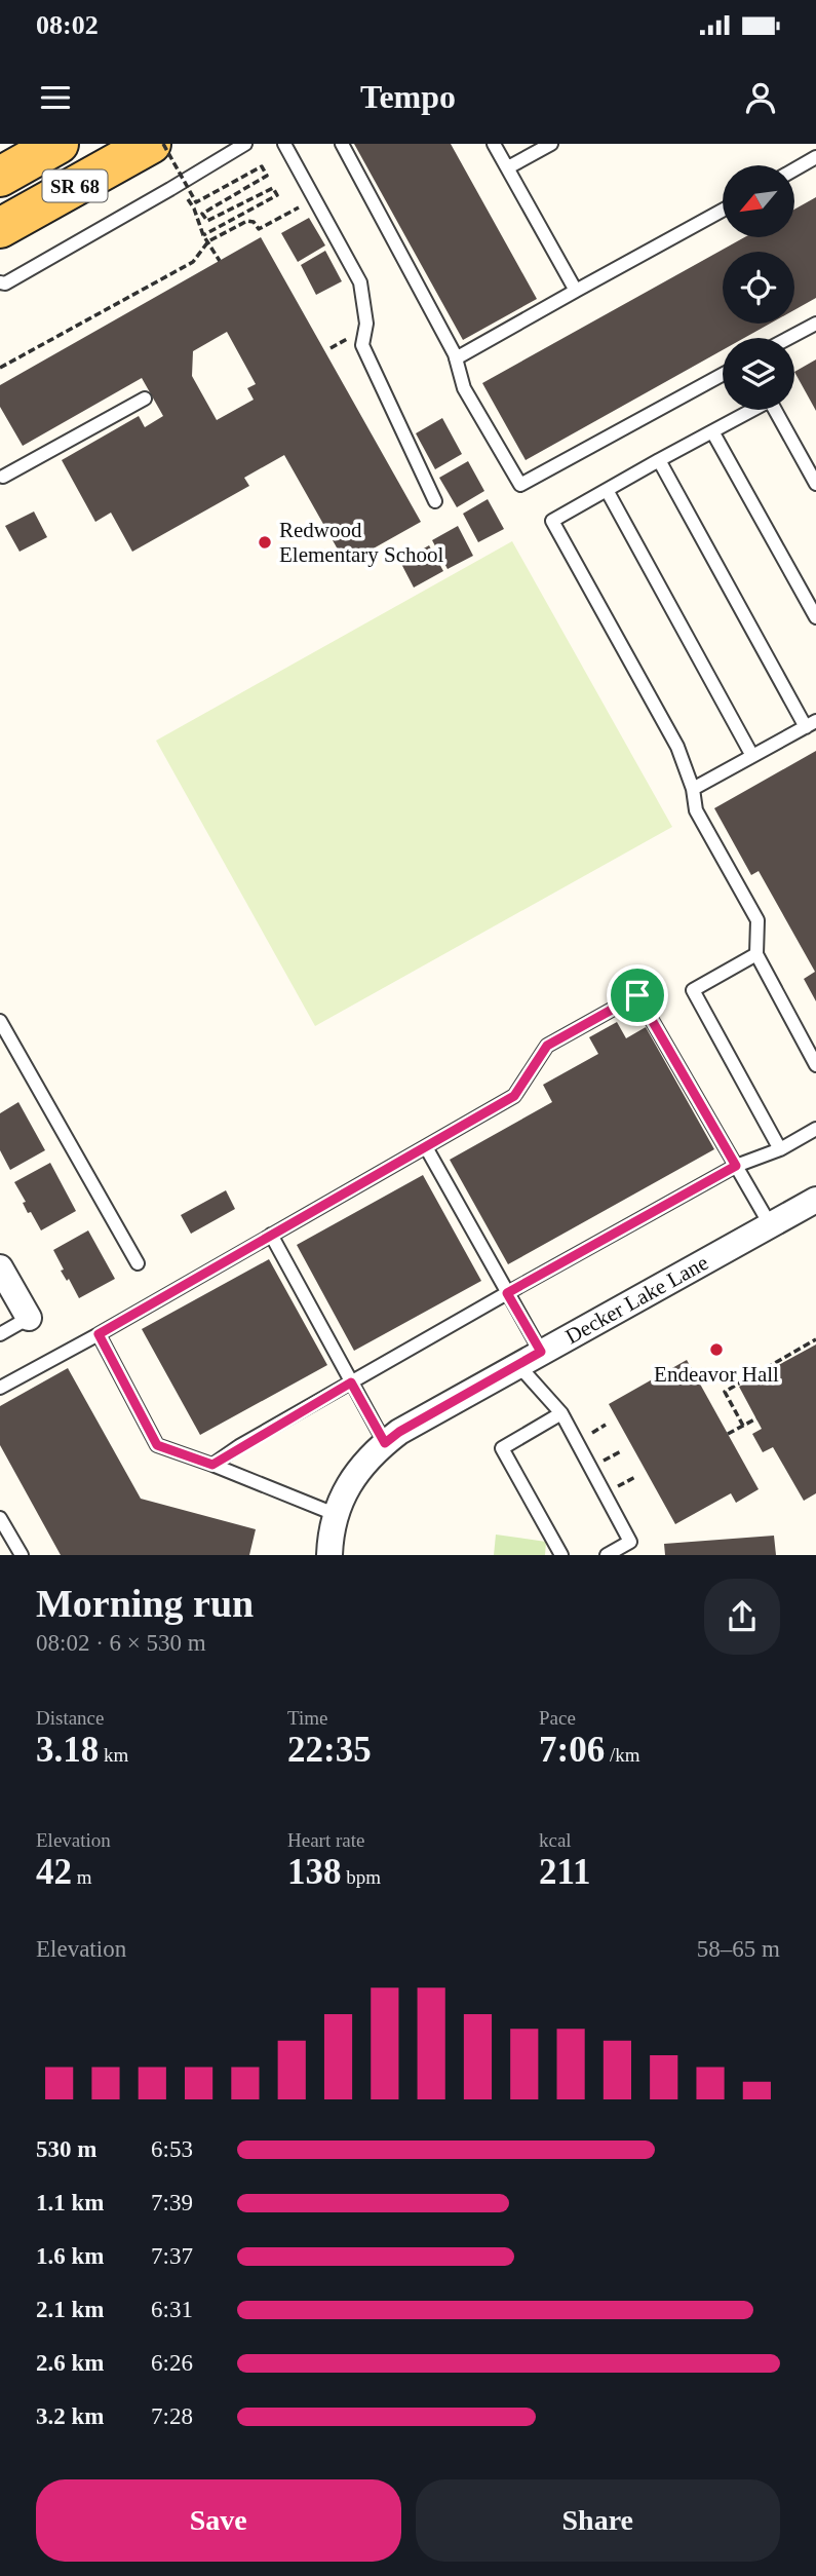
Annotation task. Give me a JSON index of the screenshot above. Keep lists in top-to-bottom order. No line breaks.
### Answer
{"streets":{"main road":["SR 68"],"street":["Decker Lake Lane"]},"places":["Redwood Elementary School","Endeavor Hall"],"north":"bottom left","page":{"status":"08:02","header":"Tempo","heading":["Morning run","08:02 · 6 × 530 m"],"stats":[["Distance","3.18 km"],["Time","22:35"],["Pace","7:06 /km"],["Elevation","42 m"],["Heart rate","138 bpm"],["kcal","211"]],"chart":["Elevation","58–65 m"],"list":[{"name":"530 m","note":"6:53"},{"name":"1.1 km","note":"7:39"},{"name":"1.6 km","note":"7:37"},{"name":"2.1 km","note":"6:31"},{"name":"2.6 km","note":"6:26"},{"name":"3.2 km","note":"7:28"}],"buttons":["Save","Share"]}}
